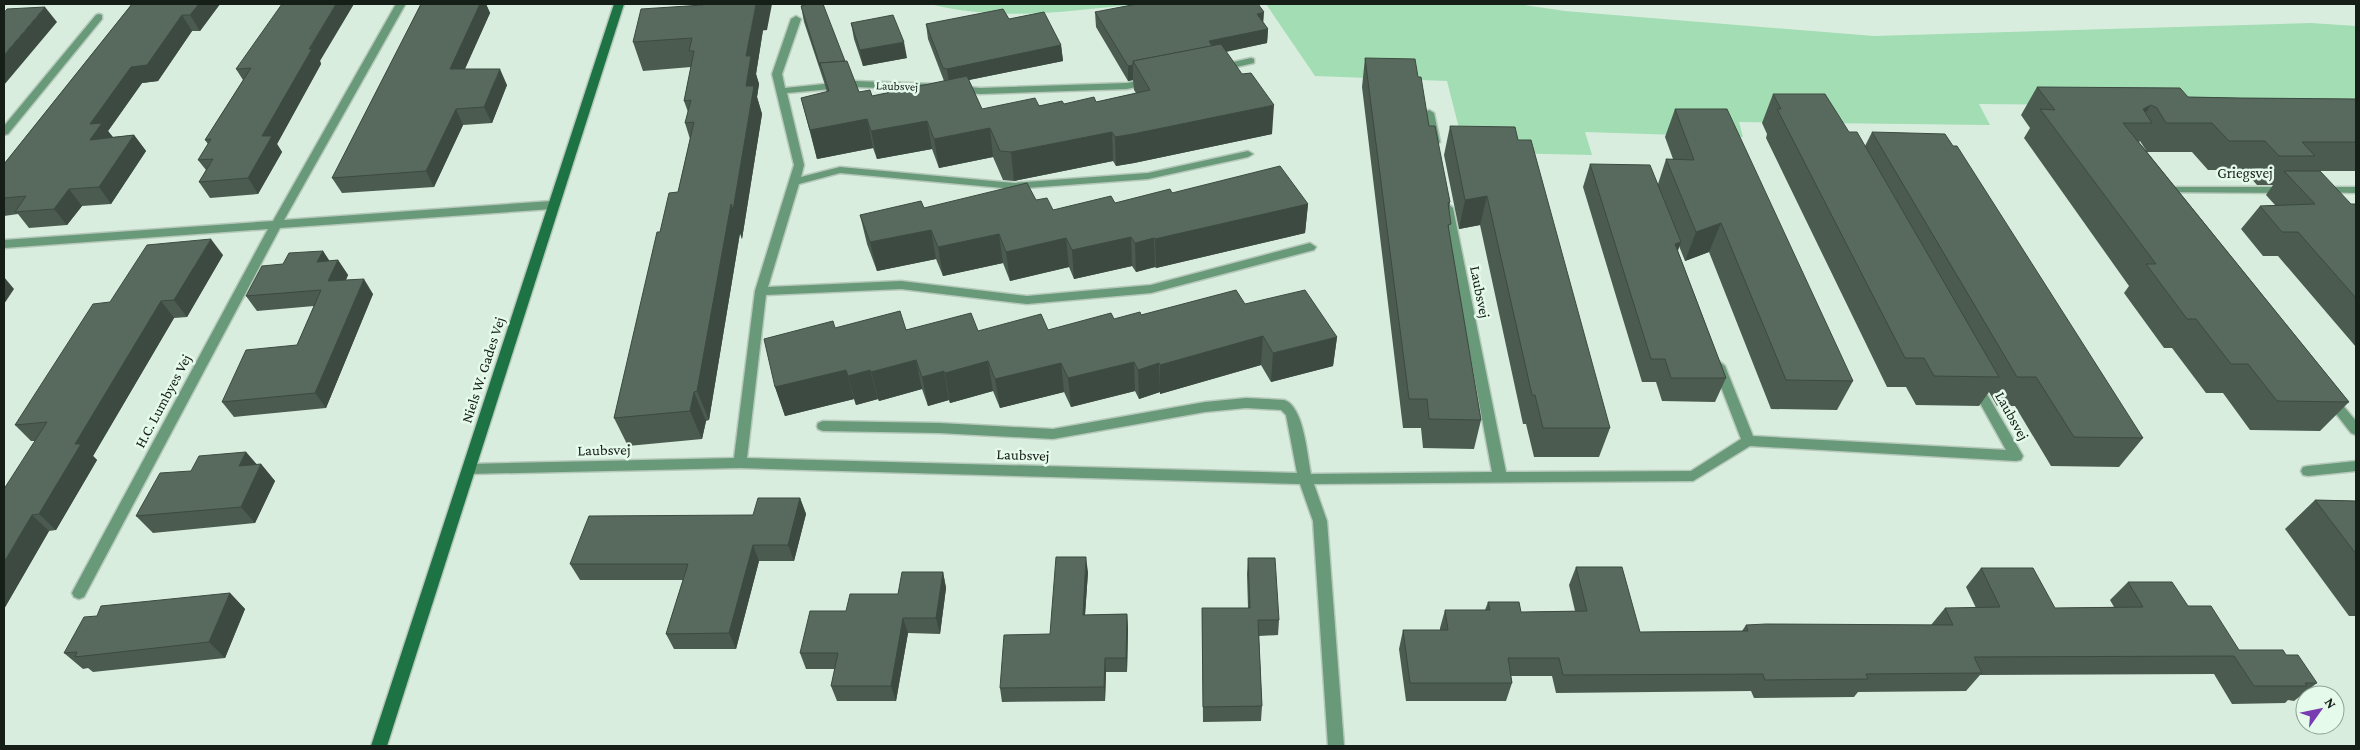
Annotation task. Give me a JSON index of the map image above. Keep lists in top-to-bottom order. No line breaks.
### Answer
{"streets":{"street":["Laubsvej","Griegsvej","Niels W. Gades Vej","H.C. Lumbyes Vej"]},"crossings":[["Laubsvej","Niels W. Gades Vej"]],"north":"top right"}
